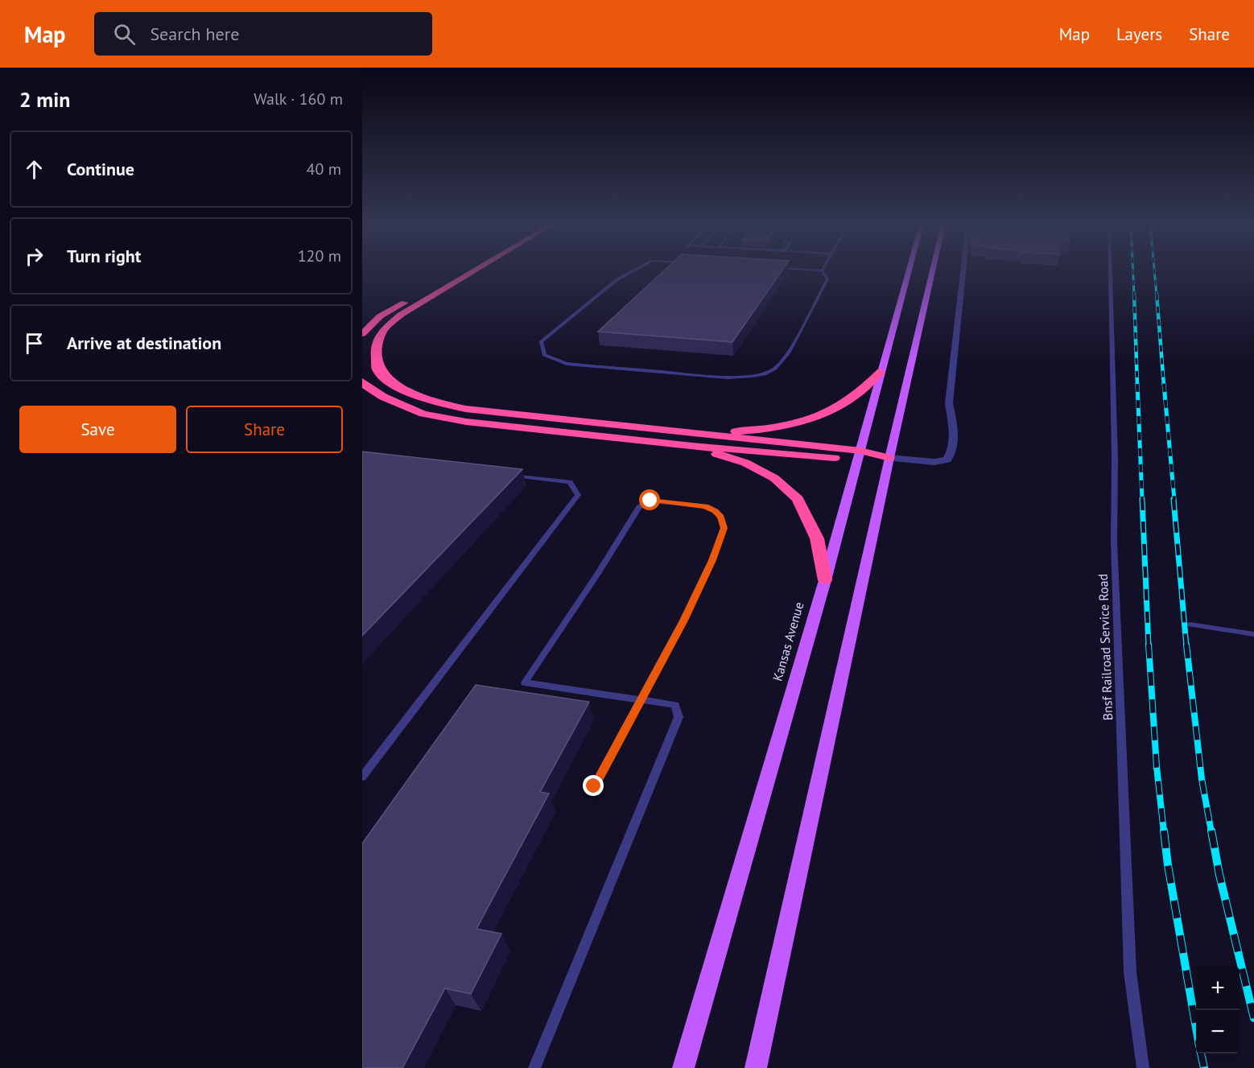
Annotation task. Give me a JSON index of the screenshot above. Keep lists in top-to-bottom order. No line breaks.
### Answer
{"streets":{"main road":["Kansas Avenue"],"lane":["Bnsf Railroad Service Road"]},"page":{"header":"Map","search":"Search here","nav":["Map","Layers","Share"],"heading":["2 min","Walk · 160 m"],"list":[["Continue","40 m"],["Turn right","120 m"],"Arrive at destination"],"buttons":["Save","Share"],"map_buttons":["+","−"]}}
